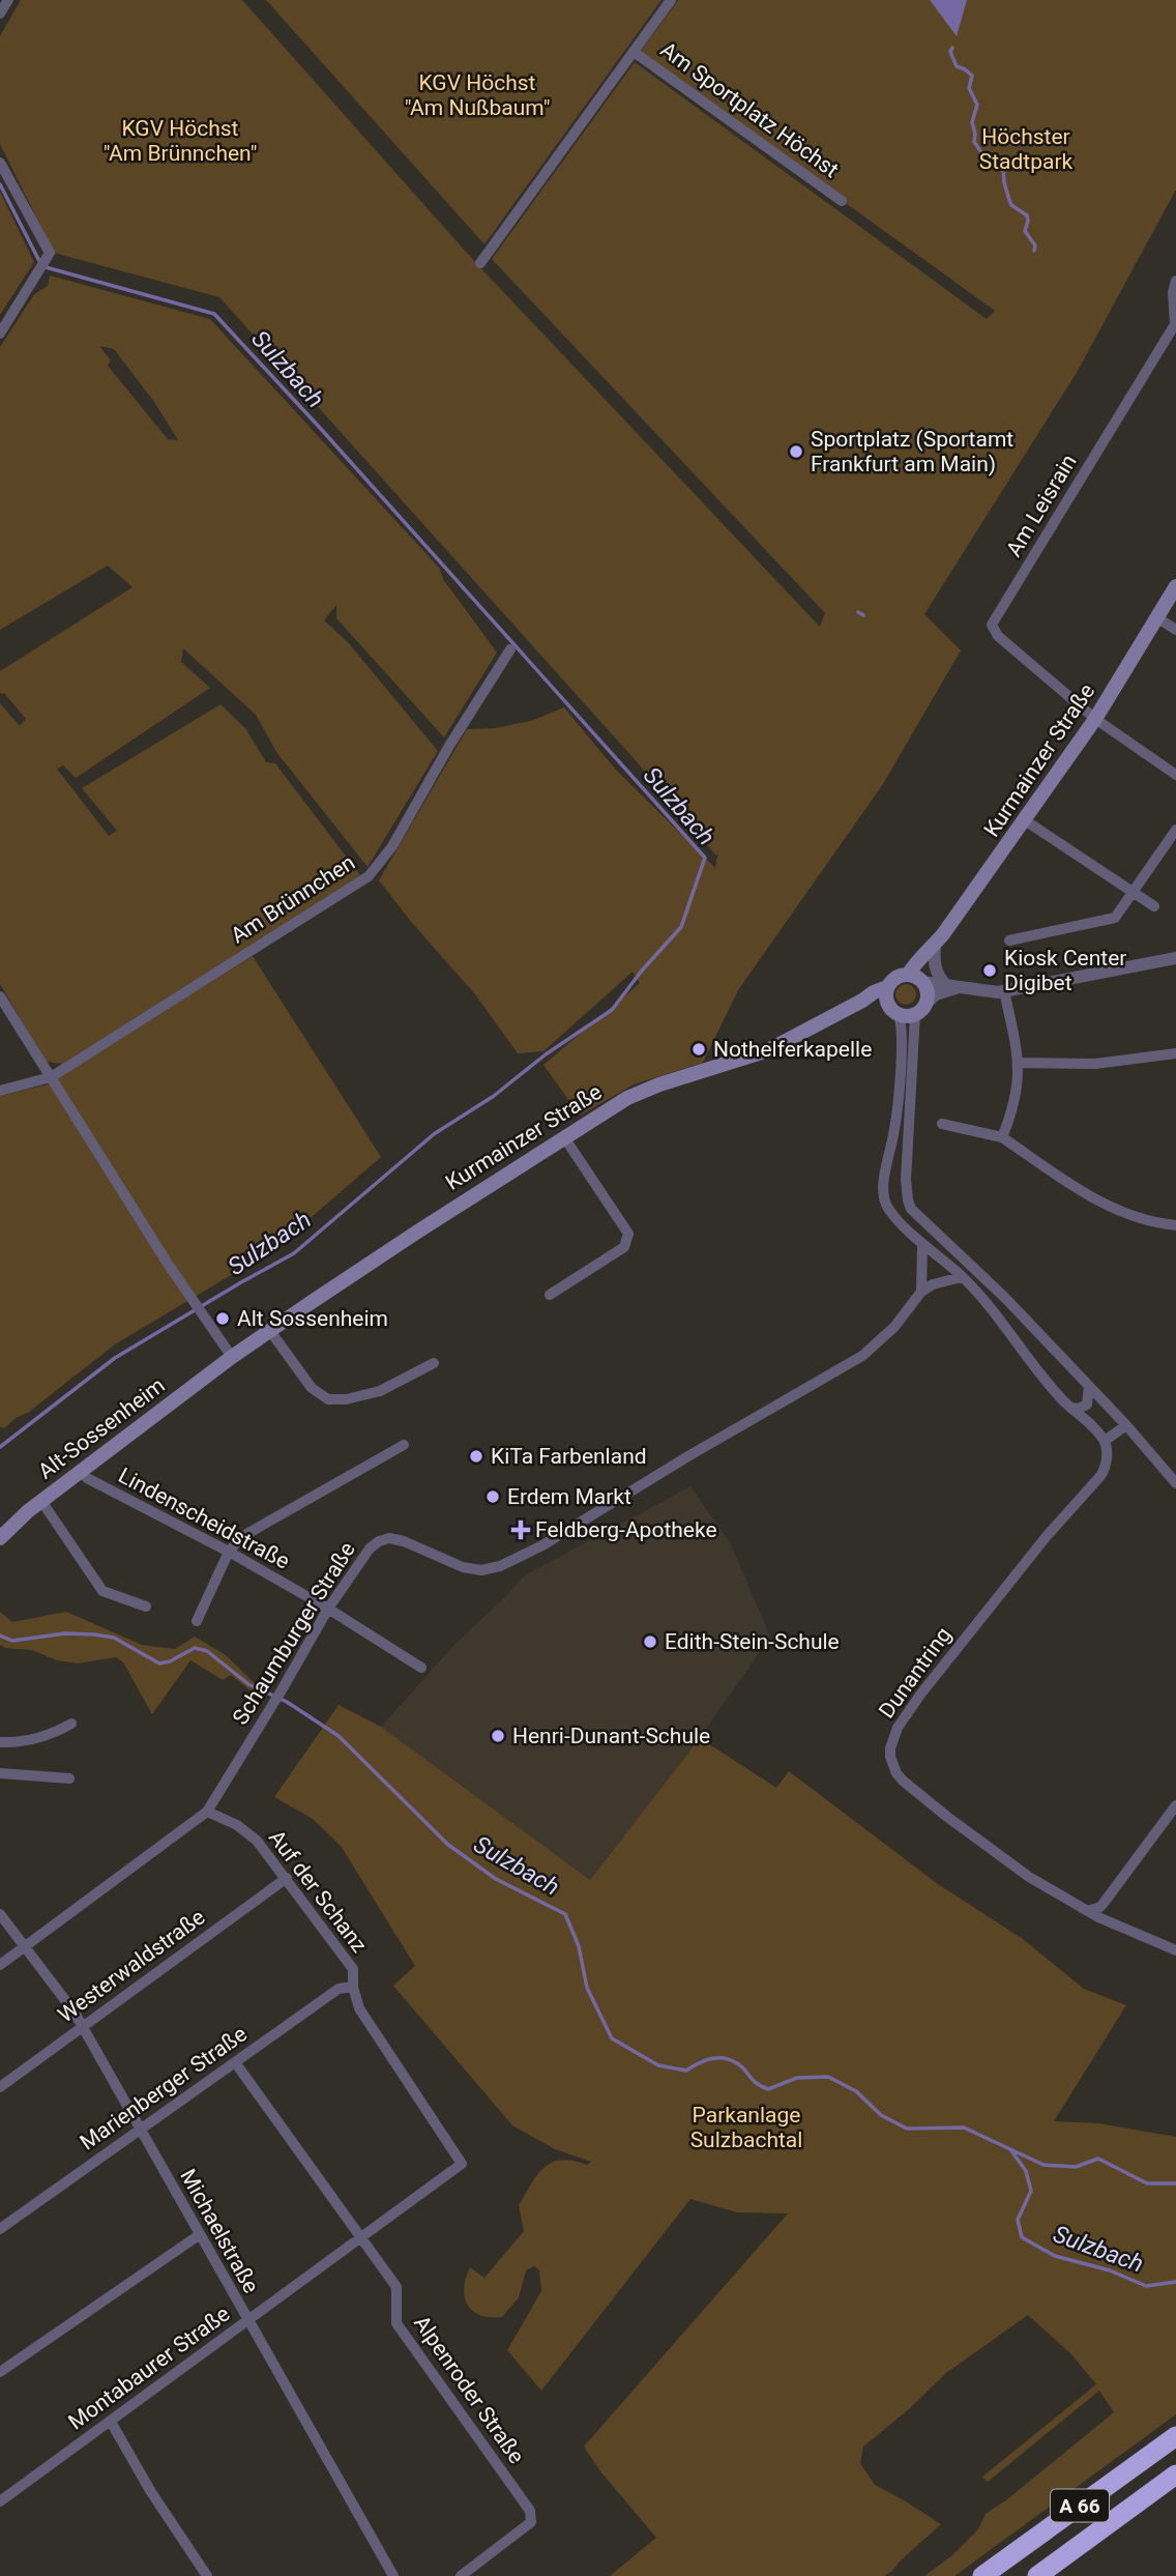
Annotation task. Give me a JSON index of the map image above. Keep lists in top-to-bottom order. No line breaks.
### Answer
{"streets":{"highway":["A 66"],"main road":["Kurmainzer Straße","Alt-Sossenheim"],"street":["Am Sportplatz Höchst","Am Leisrain","Am Brünnchen","Lindenscheidstraße","Schaumburger Straße","Dunantring","Auf der Schanz","Westerwaldstraße","Marienberger Straße","Michaelstraße","Montabaurer Straße","Alpenroder Straße"]},"crossings":[["Am Leisrain","Kurmainzer Straße"],["Kurmainzer Straße","Alt-Sossenheim"],["Alt-Sossenheim","Lindenscheidstraße"],["Lindenscheidstraße","Schaumburger Straße"],["Schaumburger Straße","Auf der Schanz"],["Schaumburger Straße","Michaelstraße"],["Auf der Schanz","Westerwaldstraße"],["Auf der Schanz","Marienberger Straße"],["Auf der Schanz","Montabaurer Straße"],["Westerwaldstraße","Michaelstraße"],["Marienberger Straße","Michaelstraße"],["Marienberger Straße","Alpenroder Straße"],["Michaelstraße","Montabaurer Straße"],["Montabaurer Straße","Alpenroder Straße"]],"water":["Sulzbach"],"parks":["KGV Höchst \"Am Nußbaum\"","KGV Höchst \"Am Brünnchen\"","Höchster Stadtpark","Parkanlage Sulzbachtal"],"places":{"other":["Sportplatz (Sportamt Frankfurt am Main)","Kiosk Center Digibet","Nothelferkapelle","Alt Sossenheim","KiTa Farbenland","Erdem Markt","Edith-Stein-Schule","Henri-Dunant-Schule"],"health":["Feldberg-Apotheke"]}}
